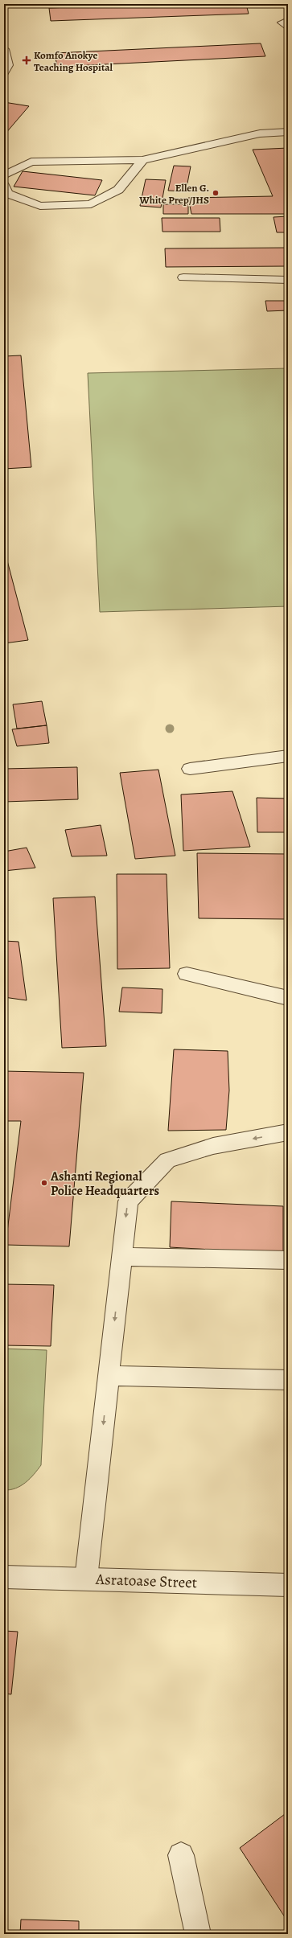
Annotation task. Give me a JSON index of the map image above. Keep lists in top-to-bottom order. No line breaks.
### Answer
{"streets":{"street":["Asratoase Street"]},"places":{"health":["Komfo Anokye Teaching Hospital"],"other":["Ellen G. White Prep/JHS","Ashanti Regional Police Headquarters"]}}
